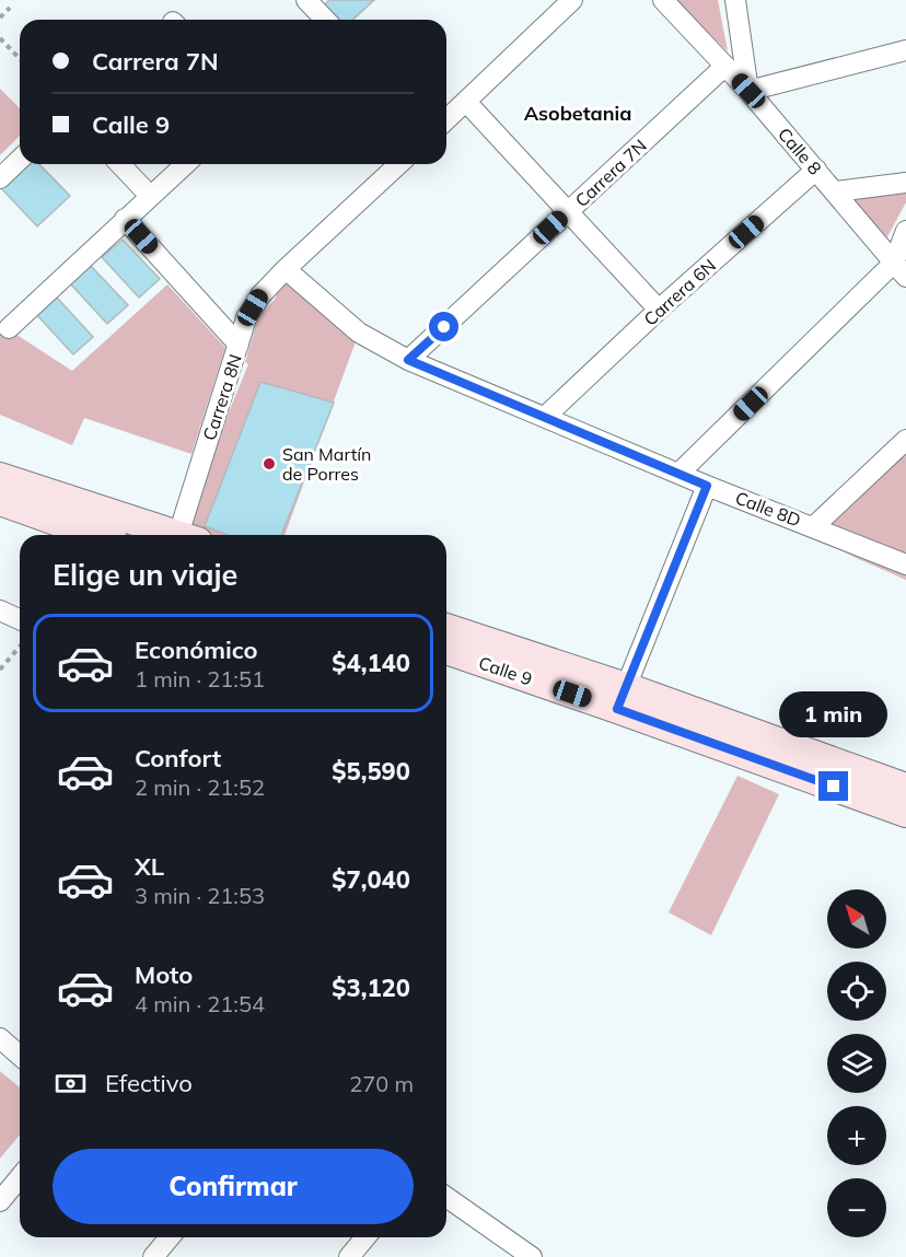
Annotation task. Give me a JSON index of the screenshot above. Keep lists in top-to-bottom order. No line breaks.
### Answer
{"streets":{"street":["Calle 8","Carrera 7N","Carrera 6N","Carrera 8N","Calle 8D","Calle 9"]},"crossings":[["Calle 8","Carrera 7N"],["Calle 8","Carrera 6N"],["Carrera 7N","Calle 8D"],["Carrera 6N","Calle 8D"],["Carrera 8N","Calle 8D"]],"districts":["Asobetania"],"places":["San Martín de Porres"],"north":"top left","page":{"banner":["Carrera 7N","Calle 9"],"heading":"Elige un viaje","list":[{"name":"Económico","note":"1 min · 21:51","value":"$4,140"},{"name":"Confort","note":"2 min · 21:52","value":"$5,590"},{"name":"XL","note":"3 min · 21:53","value":"$7,040"},{"name":"Moto","note":"4 min · 21:54","value":"$3,120"}],"bubble":"1 min","map_buttons":["+","−"],"pay":["Efectivo","270 m"],"buttons":"Confirmar"}}
